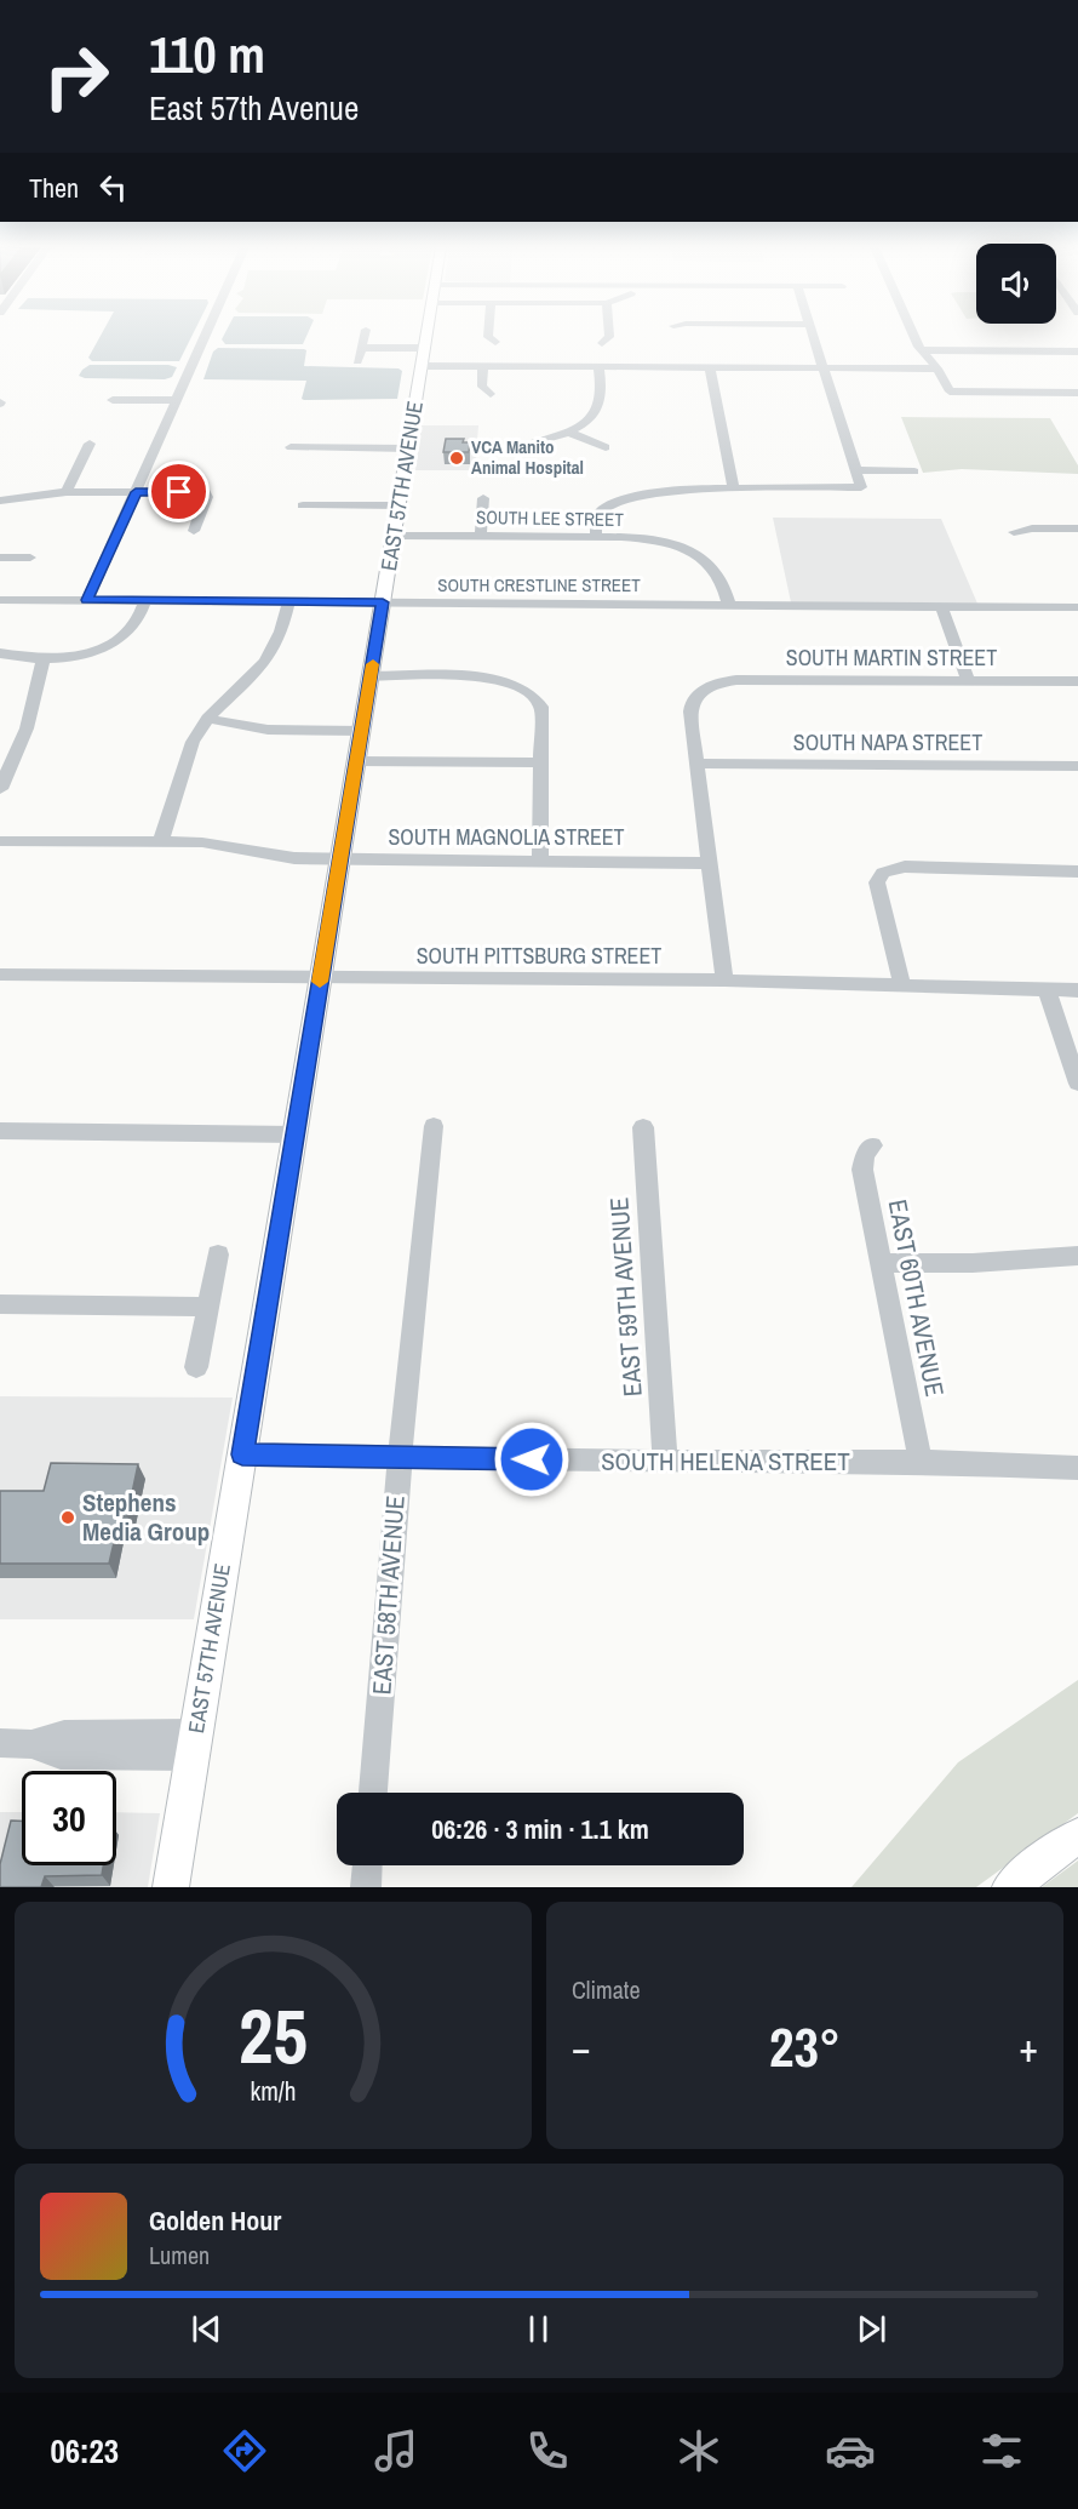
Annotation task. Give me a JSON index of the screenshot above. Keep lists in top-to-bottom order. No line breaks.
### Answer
{"streets":{"main road":["EAST 57TH AVENUE"],"street":["SOUTH LEE STREET","SOUTH CRESTLINE STREET","SOUTH MARTIN STREET","SOUTH NAPA STREET","SOUTH MAGNOLIA STREET","SOUTH PITTSBURG STREET","EAST 59TH AVENUE","EAST 60TH AVENUE","SOUTH HELENA STREET","EAST 58TH AVENUE"]},"crossings":[["EAST 57TH AVENUE","SOUTH LEE STREET"],["EAST 57TH AVENUE","SOUTH CRESTLINE STREET"],["EAST 57TH AVENUE","SOUTH MAGNOLIA STREET"],["EAST 57TH AVENUE","SOUTH PITTSBURG STREET"],["EAST 57TH AVENUE","SOUTH HELENA STREET"],["SOUTH MARTIN STREET","SOUTH NAPA STREET"],["EAST 59TH AVENUE","SOUTH HELENA STREET"],["EAST 60TH AVENUE","SOUTH HELENA STREET"],["SOUTH HELENA STREET","EAST 58TH AVENUE"]],"places":["VCA Manito Animal Hospital","Stephens Media Group"],"page":{"turn":["110 m","East 57th Avenue"],"then":"Then","limit":"30","trip":"06:26 · 3 min · 1.1 km","tile":"Climate","heat":["−","23°","+"],"song":["Golden Hour","Lumen"],"tabs":"06:23","gauge":["25","km/h"]}}
